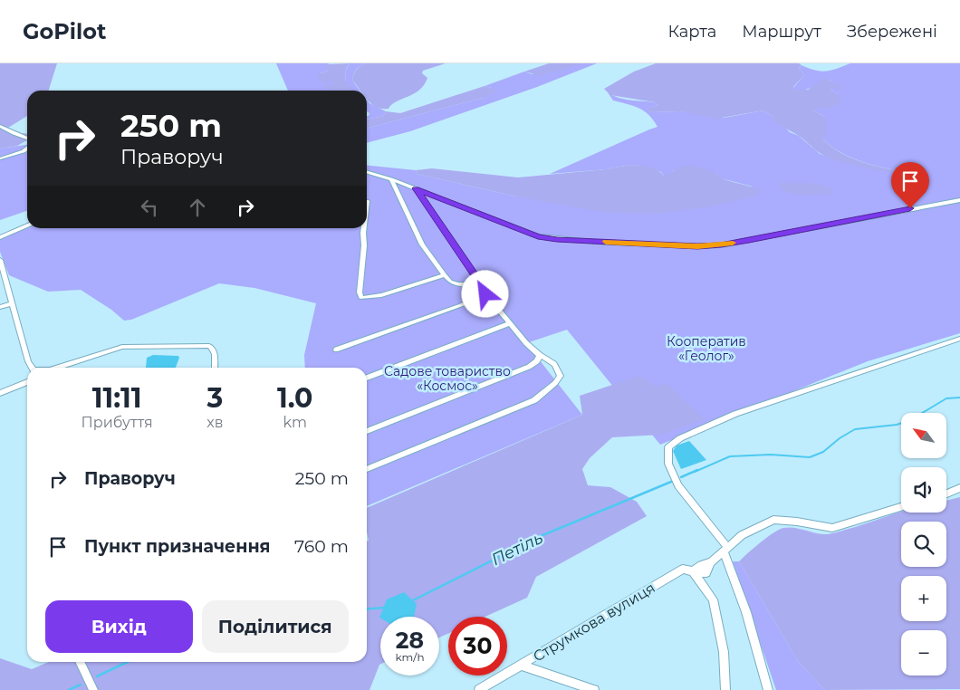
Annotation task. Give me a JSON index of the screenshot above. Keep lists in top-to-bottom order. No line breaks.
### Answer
{"streets":{"street":["Струмкова вулиця"]},"water":["Петіль"],"parks":["Кооператив «Геолог»","Садове товариство «Космос»"],"north":"top left","page":{"header":"GoPilot","nav":["Карта","Маршрут","Збережені"],"turn":["250 m","Праворуч"],"eta":["11:11","Прибуття","3","хв","1.0","km"],"map_buttons":["+","−"],"list":[{"name":"Праворуч","value":"250 m"},{"name":"Пункт призначення","value":"760 m"}],"buttons":["Вихід","Поділитися"],"speed":"28 km/h","limit":"30"}}
